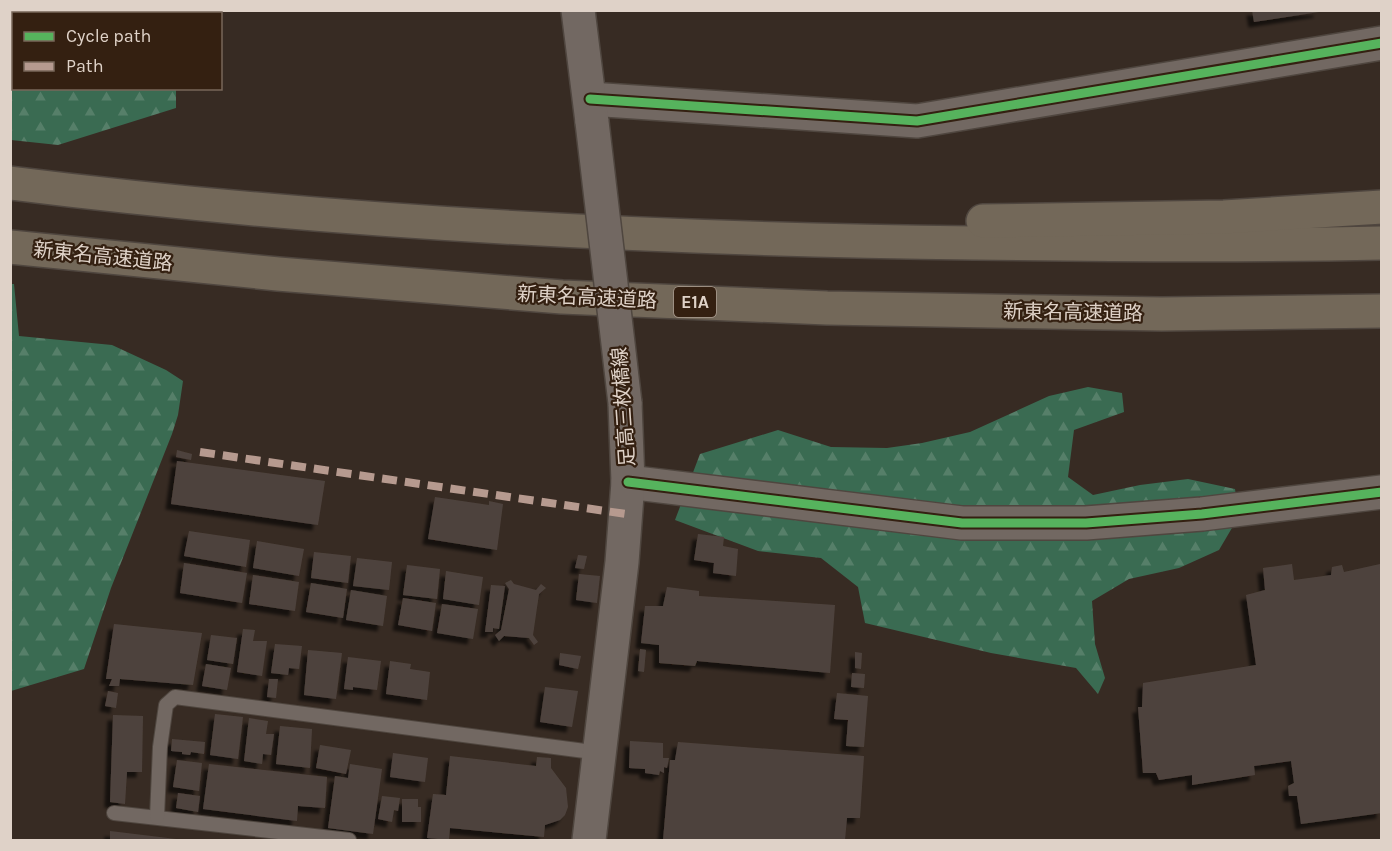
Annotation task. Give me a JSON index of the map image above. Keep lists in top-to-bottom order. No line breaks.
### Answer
{"streets":{"highway":["新東名高速道路","E1A"],"street":["足高三枚橋線"]},"legend":["Cycle path","Path"]}
